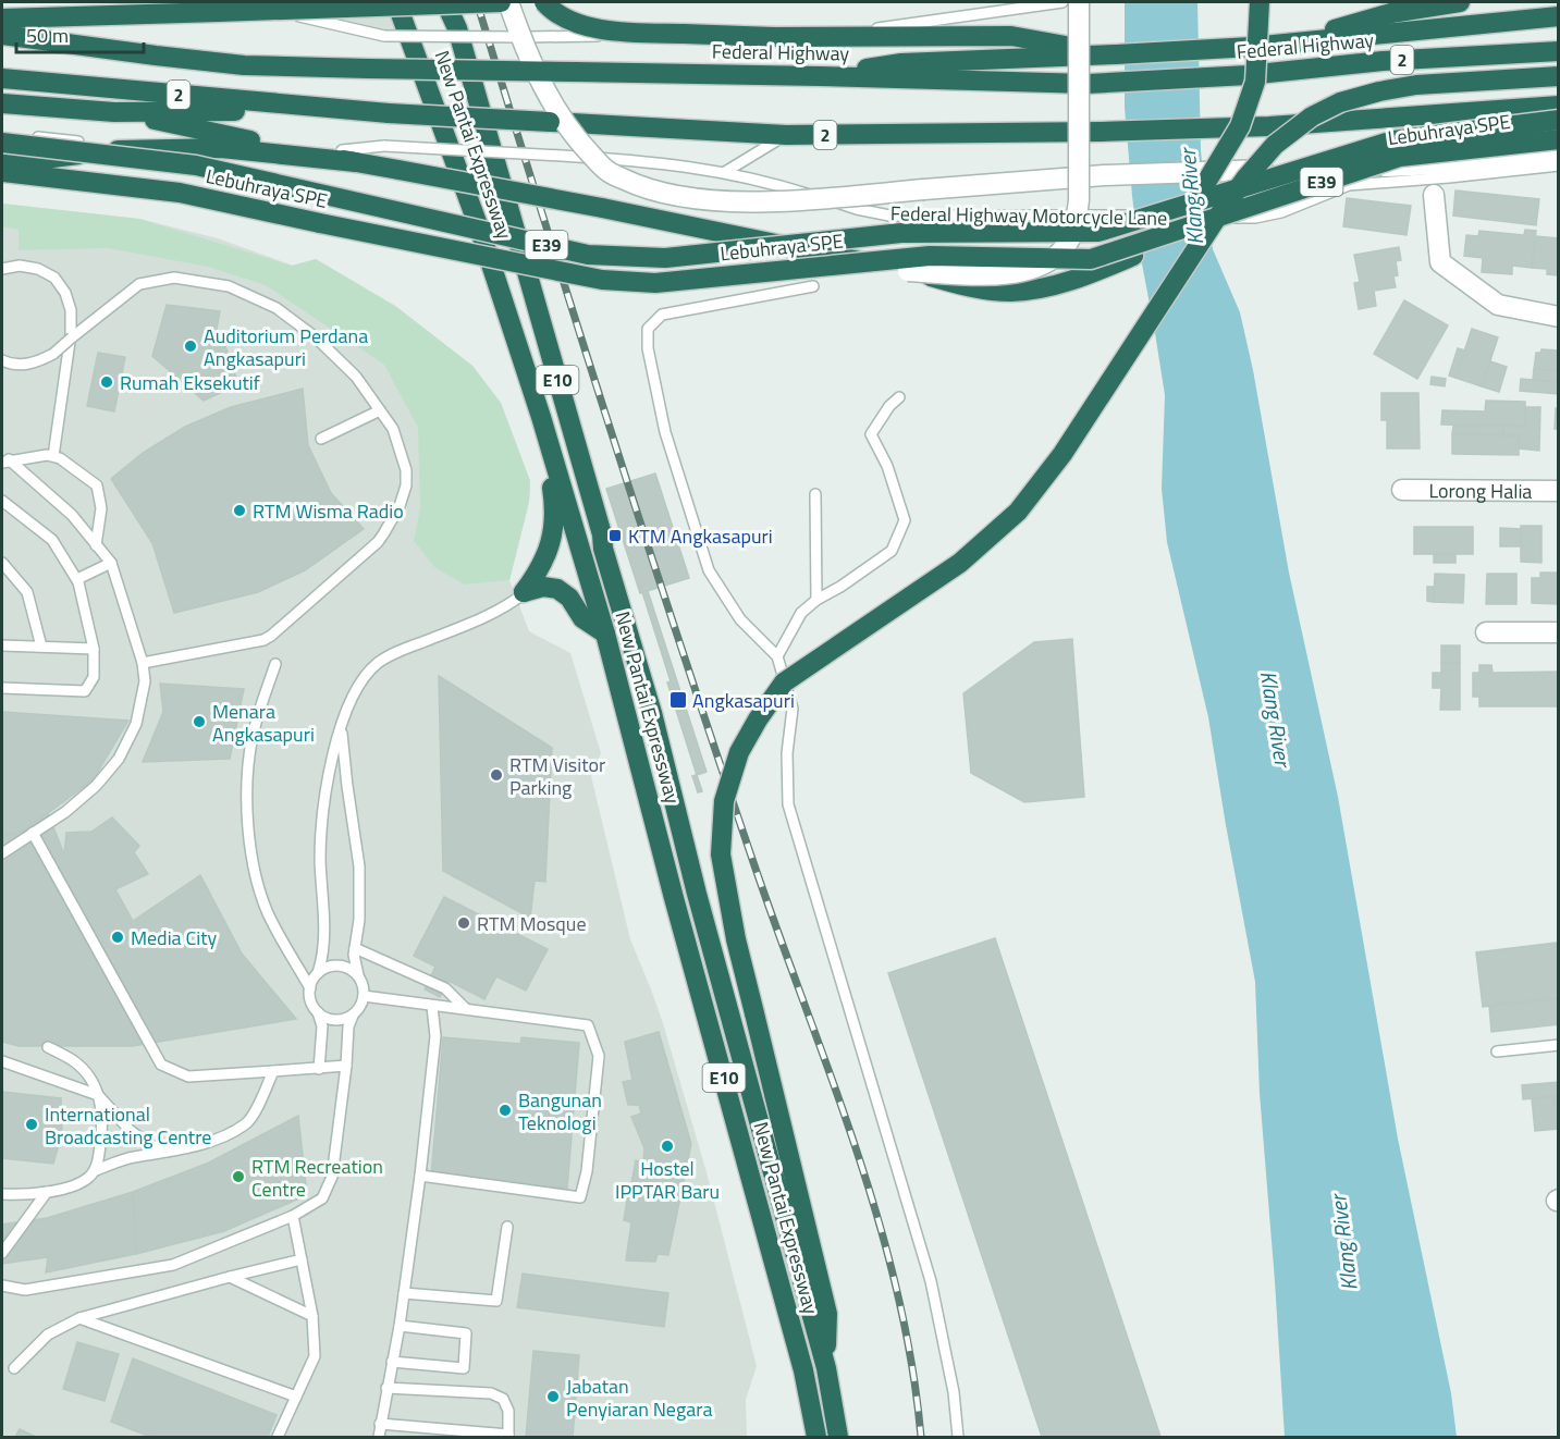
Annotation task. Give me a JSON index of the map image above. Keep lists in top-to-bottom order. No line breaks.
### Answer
{"streets":{"highway":["Federal Highway","2","Lebuhraya SPE","New Pantai Expressway","E39","E10"],"street":["Lorong Halia"],"lane":["Federal Highway Motorcycle Lane"]},"water":["Klang River"],"places":{"other":["Auditorium Perdana Angkasapuri","Rumah Eksekutif","RTM Wisma Radio","Menara Angkasapuri","RTM Visitor Parking","RTM Mosque","Media City","Bangunan Teknologi","International Broadcasting Centre","Hostel IPPTAR Baru","RTM Recreation Centre","Jabatan Penyiaran Negara"],"transit":["KTM Angkasapuri","Angkasapuri"]},"scale_bar":"50 m"}
